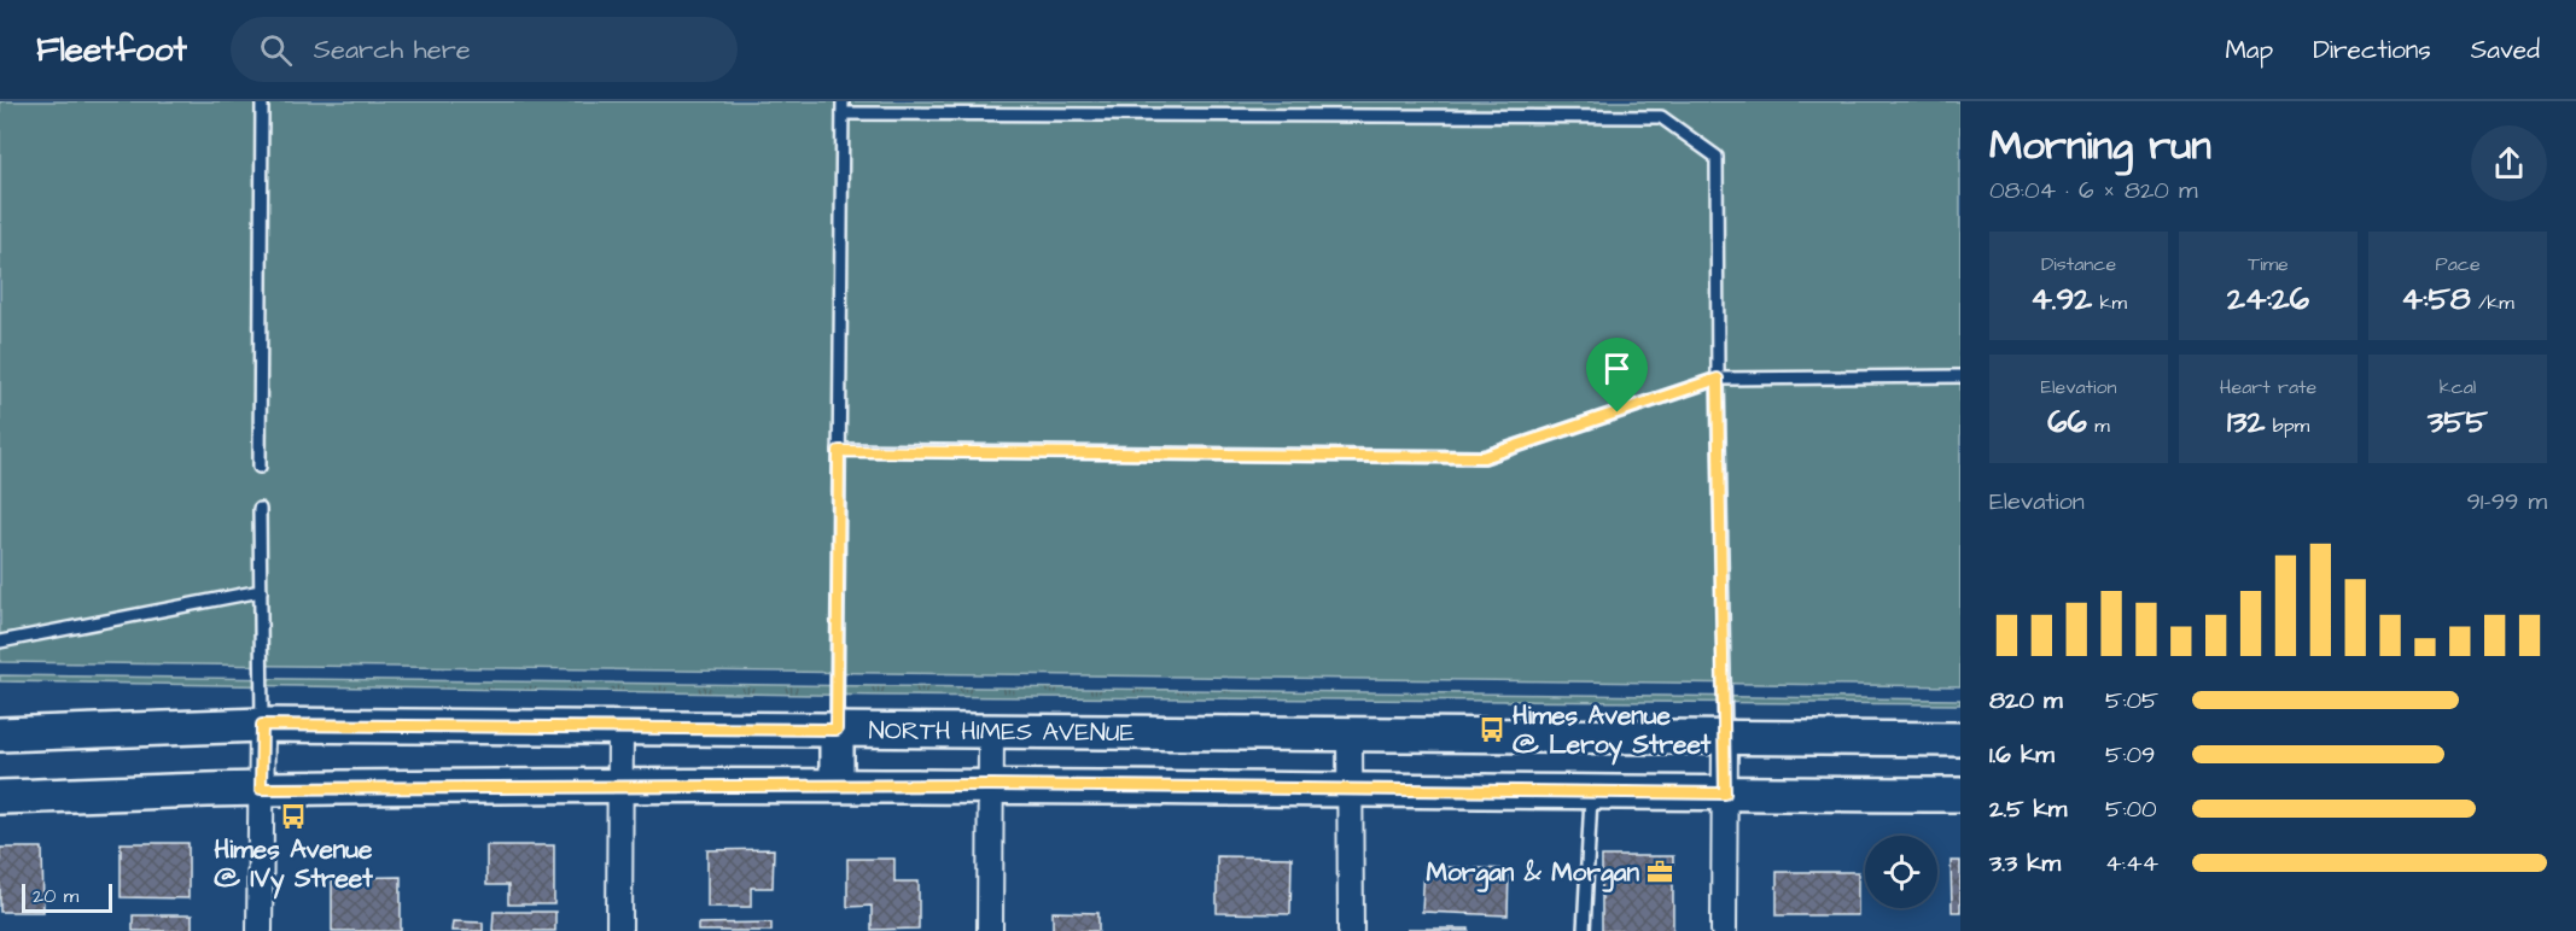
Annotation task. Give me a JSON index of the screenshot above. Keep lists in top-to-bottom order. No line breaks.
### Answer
{"streets":{"street":["NORTH HIMES AVENUE"]},"places":{"bus stop":["Himes Avenue @ Leroy Street","Himes Avenue @ IVy Street"],"office":["Morgan & Morgan"]},"scale_bar":"20 m","page":{"header":"Fleetfoot","search":"Search here","nav":["Map","Directions","Saved"],"heading":["Morning run","08:04 · 6 × 820 m"],"stats":[["Distance","4.92 km"],["Time","24:26"],["Pace","4:58 /km"],["Elevation","66 m"],["Heart rate","132 bpm"],["kcal","355"]],"chart":["Elevation","91–99 m"],"list":[{"name":"820 m","note":"5:05"},{"name":"1.6 km","note":"5:09"},{"name":"2.5 km","note":"5:00"},{"name":"3.3 km","note":"4:44"}],"scale":"20 m"}}
